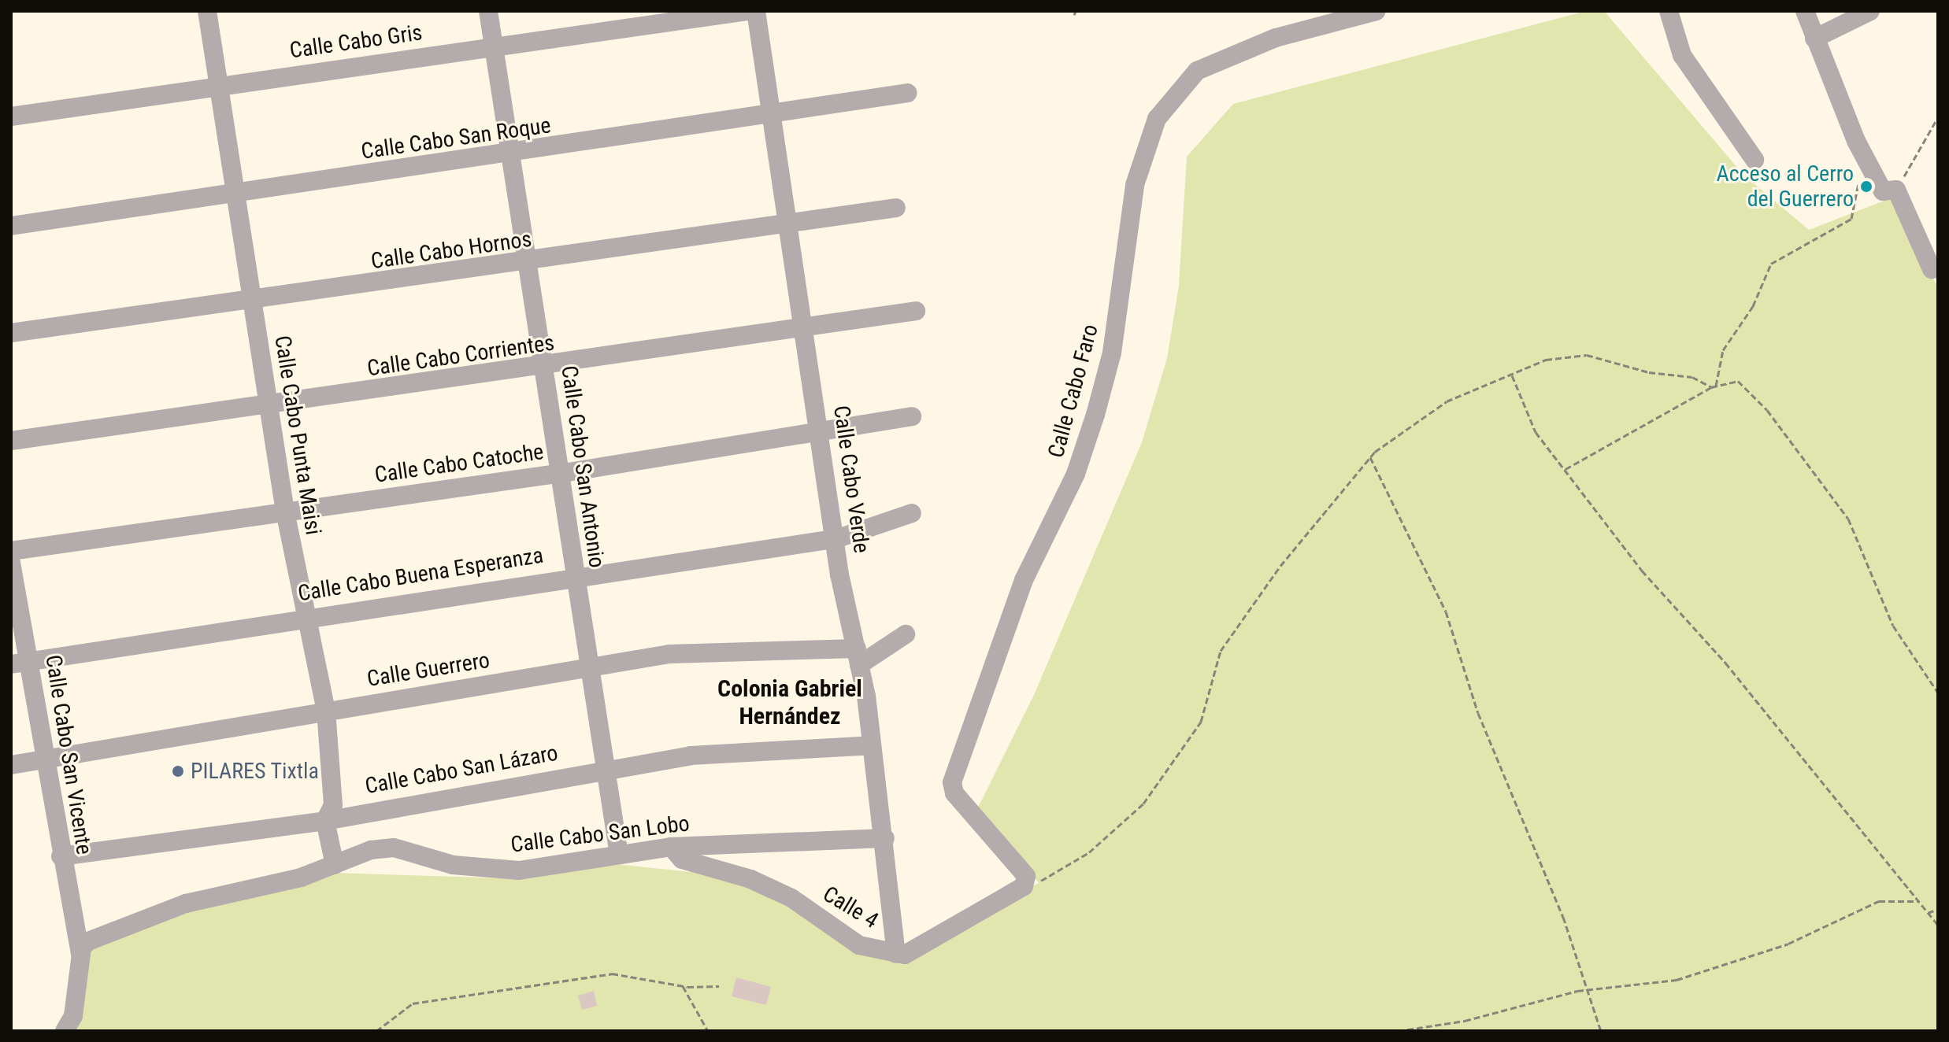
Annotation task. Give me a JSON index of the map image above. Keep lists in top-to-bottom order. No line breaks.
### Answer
{"streets":{"street":["Calle Cabo Gris","Calle Cabo San Roque","Calle Cabo Hornos","Calle Cabo Corrientes","Calle Cabo Faro","Calle Cabo Punta Maisi","Calle Cabo Catoche","Calle Cabo San Antonio","Calle Cabo Verde","Calle Cabo Buena Esperanza","Calle Guerrero","Calle Cabo San Vicente","Calle Cabo San Lázaro","Calle Cabo San Lobo","Calle 4"]},"crossings":[["Calle Cabo Gris","Calle Cabo Punta Maisi"],["Calle Cabo Gris","Calle Cabo San Antonio"],["Calle Cabo San Roque","Calle Cabo Punta Maisi"],["Calle Cabo San Roque","Calle Cabo San Antonio"],["Calle Cabo San Roque","Calle Cabo Verde"],["Calle Cabo Hornos","Calle Cabo Punta Maisi"],["Calle Cabo Hornos","Calle Cabo San Antonio"],["Calle Cabo Hornos","Calle Cabo Verde"],["Calle Cabo Corrientes","Calle Cabo Punta Maisi"],["Calle Cabo Corrientes","Calle Cabo San Antonio"],["Calle Cabo Corrientes","Calle Cabo Verde"],["Calle Cabo Punta Maisi","Calle Cabo Catoche"],["Calle Cabo Punta Maisi","Calle Cabo Buena Esperanza"],["Calle Cabo Punta Maisi","Calle Guerrero"],["Calle Cabo Punta Maisi","Calle Cabo San Lázaro"],["Calle Cabo Punta Maisi","Calle Cabo San Lobo"],["Calle Cabo Catoche","Calle Cabo San Antonio"],["Calle Cabo Catoche","Calle Cabo Verde"],["Calle Cabo San Antonio","Calle Cabo Buena Esperanza"],["Calle Cabo San Antonio","Calle Guerrero"],["Calle Cabo San Antonio","Calle Cabo San Lázaro"],["Calle Cabo San Antonio","Calle Cabo San Lobo"],["Calle Cabo Verde","Calle Cabo Buena Esperanza"],["Calle Cabo Verde","Calle Guerrero"],["Calle Cabo Verde","Calle Cabo San Lázaro"],["Calle Cabo Verde","Calle Cabo San Lobo"],["Calle Cabo Verde","Calle 4"],["Calle Cabo Buena Esperanza","Calle Cabo San Vicente"],["Calle Guerrero","Calle Cabo San Vicente"],["Calle Cabo San Vicente","Calle Cabo San Lázaro"],["Calle Cabo San Vicente","Calle Cabo San Lobo"],["Calle Cabo San Lobo","Calle 4"]],"districts":["Colonia Gabriel Hernández"],"places":["Acceso al Cerro del Guerrero","PILARES Tixtla"]}
